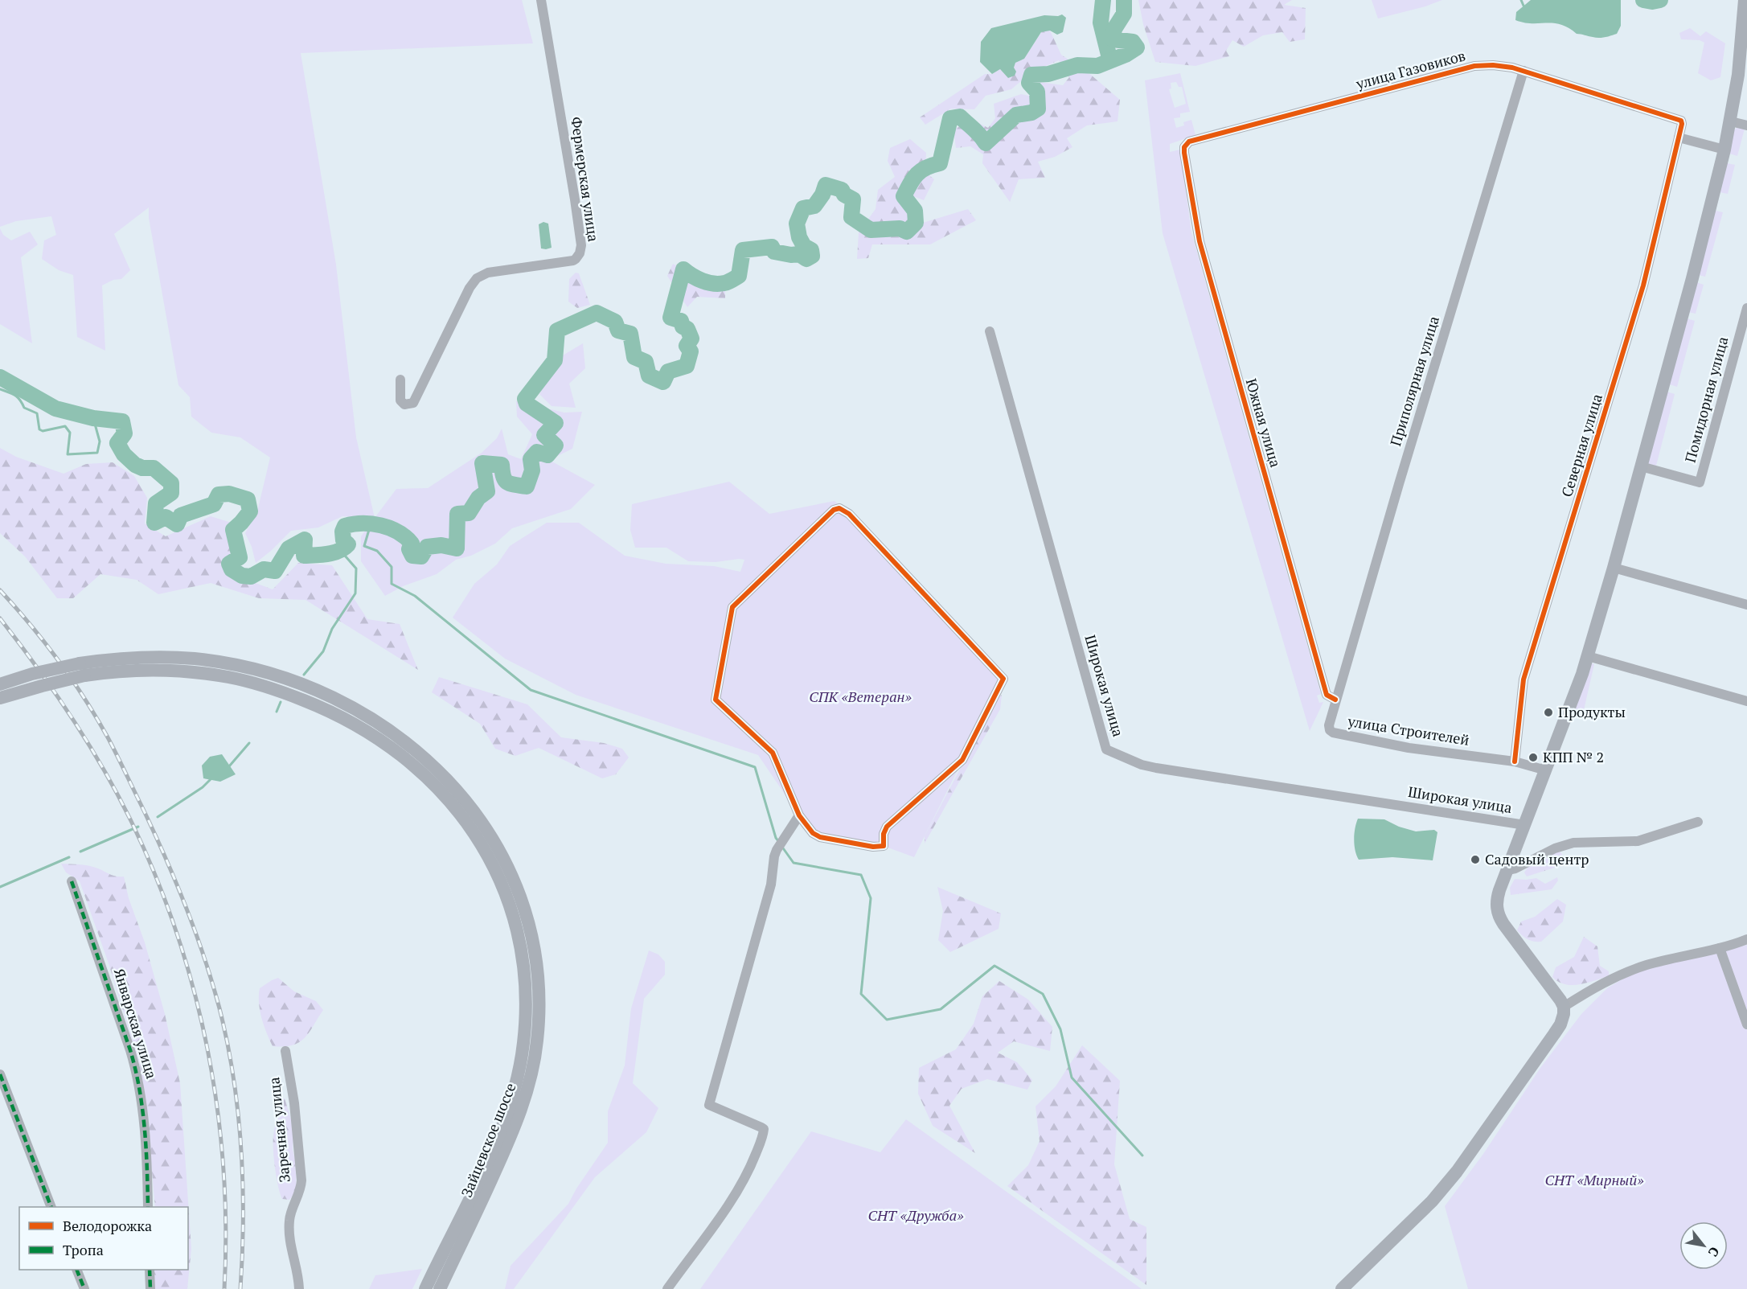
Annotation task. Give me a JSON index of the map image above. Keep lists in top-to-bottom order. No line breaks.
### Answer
{"streets":{"main road":["Зайцевское шоссе"],"street":["улица Газовиков","Фермерская улица","Приполярная улица","Помидорная улица","Южная улица","Северная улица","Широкая улица","улица Строителей","Январская улица","Заречная улица"]},"crossings":[["улица Газовиков","Приполярная улица"],["улица Газовиков","Южная улица"],["улица Газовиков","Северная улица"],["Приполярная улица","Южная улица"],["Приполярная улица","улица Строителей"],["Южная улица","улица Строителей"],["Северная улица","улица Строителей"]],"parks":["СПК «Ветеран»","СНТ «Мирный»","СНТ «Дружба»"],"places":["Продукты","КПП № 2","Садовый центр"],"legend":["Велодорожка","Тропа"],"north":"bottom right"}
